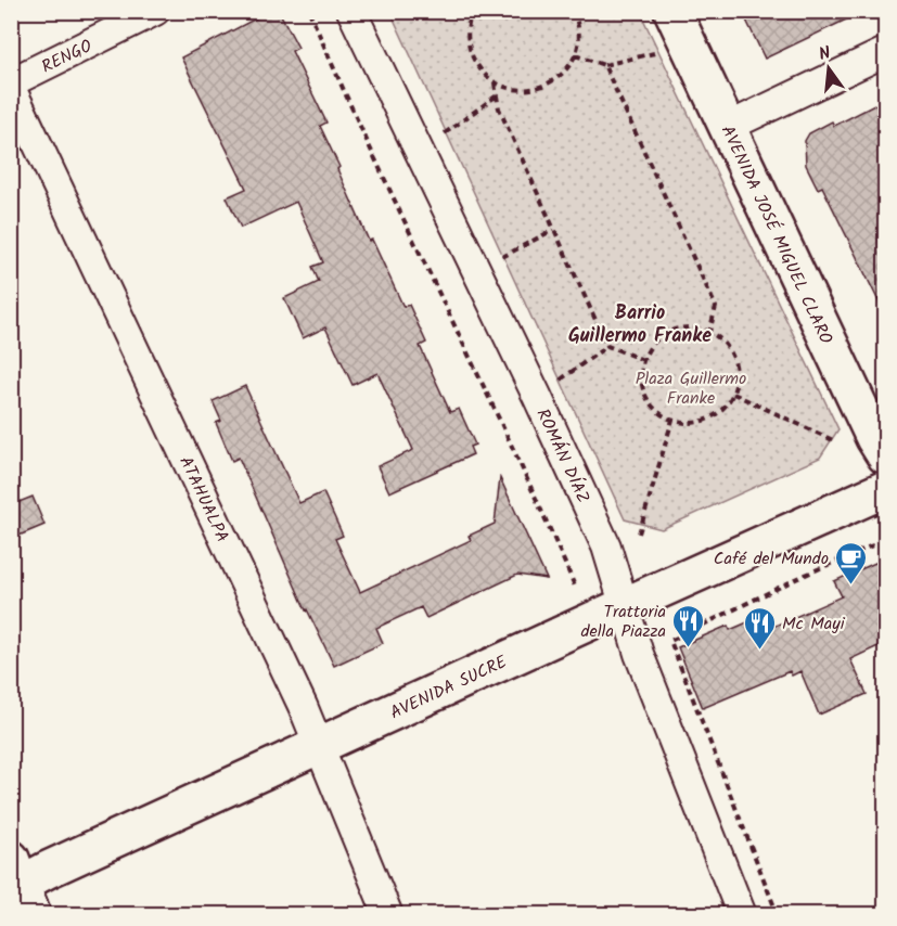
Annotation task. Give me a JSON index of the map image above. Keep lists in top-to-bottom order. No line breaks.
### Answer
{"streets":{"street":["RENGO","AVENIDA JOSÉ MIGUEL CLARO","ROMÁN DÍAZ","ATAHUALPA","AVENIDA SUCRE"]},"crossings":[["ROMÁN DÍAZ","AVENIDA SUCRE"],["ATAHUALPA","AVENIDA SUCRE"]],"districts":["Barrio Guillermo Franke"],"parks":["Plaza Guillermo Franke"],"places":{"cafe":["Café del Mundo"],"restaurant":["Trattoria della Piazza","Mc Mayi"]},"north":"top"}
